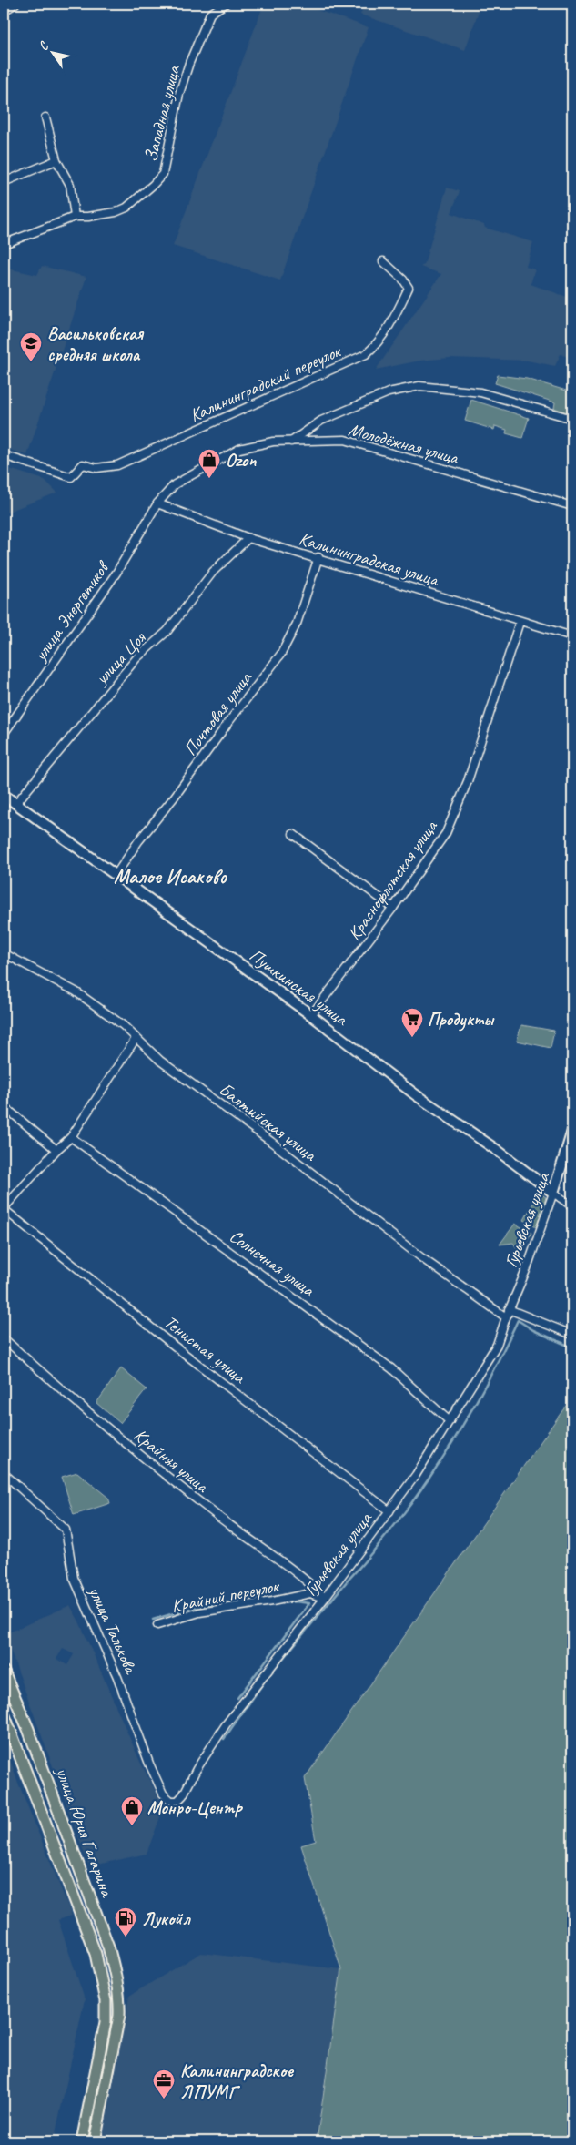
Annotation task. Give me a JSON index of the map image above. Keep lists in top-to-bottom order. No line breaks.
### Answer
{"streets":{"main road":["улица Юрия Гагарина"],"street":["Западная улица","Калининградский переулок","Молодёжная улица","Калининградская улица","улица Энергетиков","улица Цоя","Почтовая улица","Краснофлотская улица","Пушкинская улица","Балтийская улица","Гурьевская улица","Солнечная улица","Тенистая улица","Крайняя улица","Крайний переулок","улица Талькова"]},"crossings":[["Молодёжная улица","Калининградская улица"],["Молодёжная улица","улица Энергетиков"],["Калининградская улица","улица Энергетиков"],["Калининградская улица","улица Цоя"],["Калининградская улица","Почтовая улица"],["Калининградская улица","Краснофлотская улица"],["улица Цоя","Пушкинская улица"],["Почтовая улица","Пушкинская улица"],["Краснофлотская улица","Пушкинская улица"],["Пушкинская улица","Гурьевская улица"],["Балтийская улица","Гурьевская улица"],["Гурьевская улица","Солнечная улица"],["Гурьевская улица","Тенистая улица"],["Гурьевская улица","Крайняя улица"],["Гурьевская улица","Крайний переулок"],["Гурьевская улица","улица Талькова"],["Крайняя улица","Крайний переулок"]],"districts":["Малое Исаково"],"places":{"school or university":["Васильковская средняя школа"],"shop":["Ozon","Монро-Центр"],"supermarket":["Продукты"],"fuel station":["Лукойл"],"office":["Калининградское ЛПУМГ"]},"north":"top left"}
